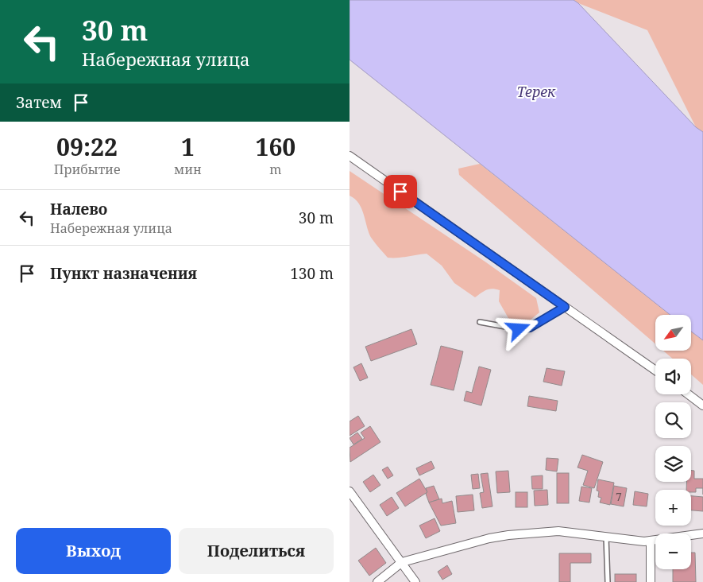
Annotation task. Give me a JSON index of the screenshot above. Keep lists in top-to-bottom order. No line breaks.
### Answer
{"water":["Терек"],"house_numbers":["7"],"north":"bottom left","page":{"turn":["30 m","Набережная улица"],"then":"Затем","eta":["09:22","Прибытие","1","мин","160","m"],"list":[{"name":"Налево","note":"Набережная улица","value":"30 m"},{"name":"Пункт назначения","value":"130 m"}],"map_buttons":["+","−"],"buttons":["Выход","Поделиться"]}}
